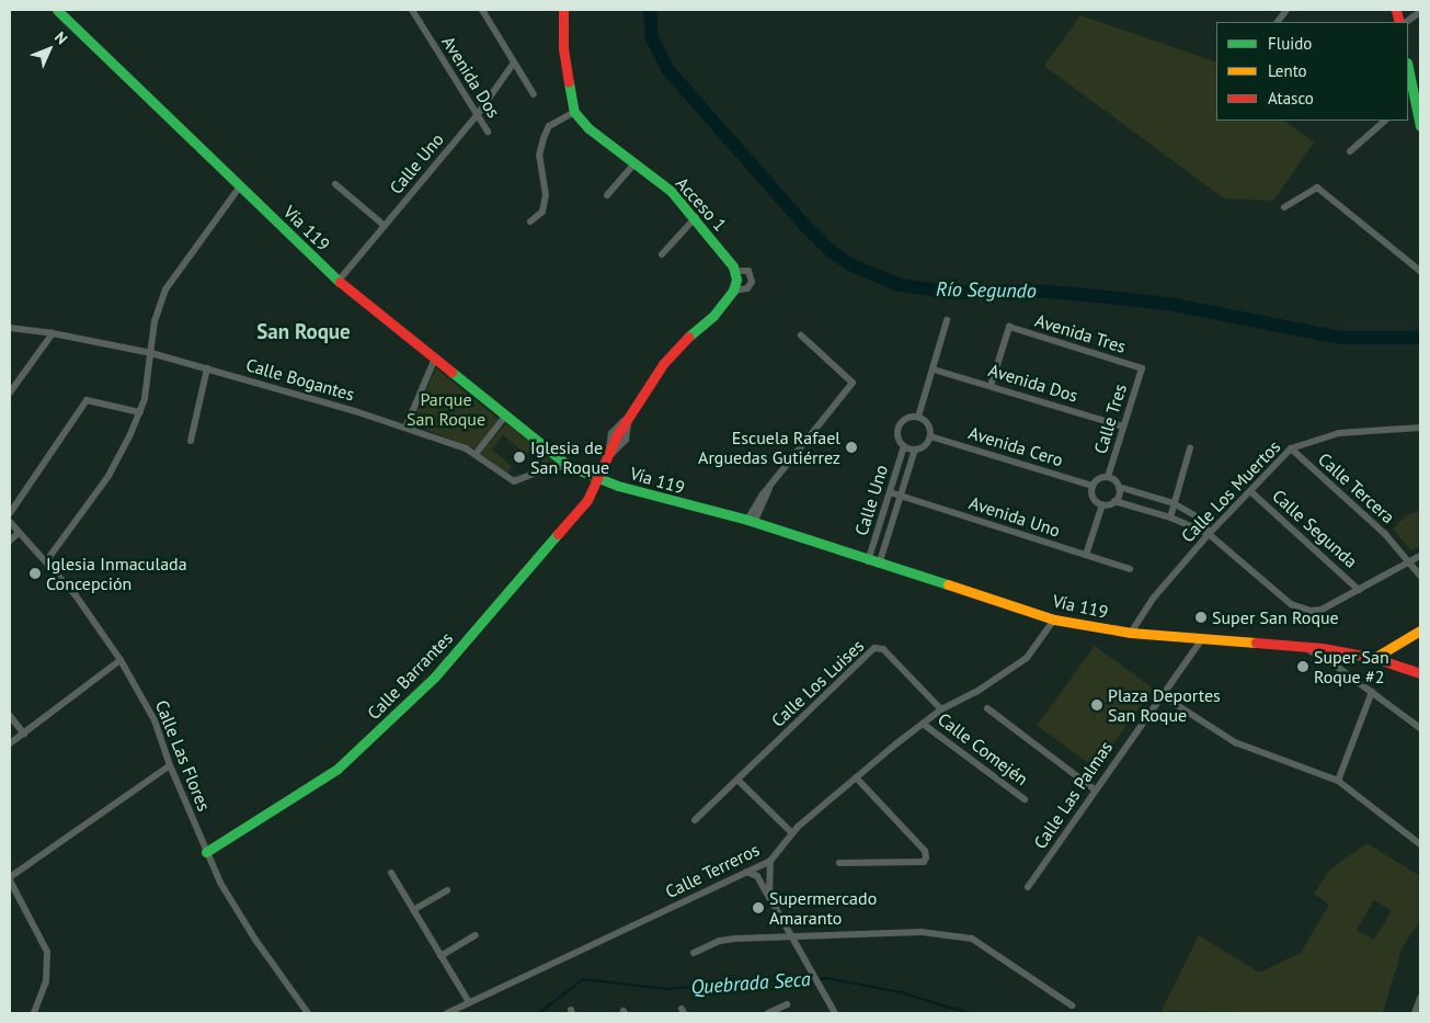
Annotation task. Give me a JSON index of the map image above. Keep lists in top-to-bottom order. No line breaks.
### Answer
{"streets":{"main road":["Acceso 1","Vía 119","Calle Barrantes"],"street":["Avenida Dos","Calle Uno","Avenida Tres","Calle Bogantes","Calle Tres","Avenida Cero","Calle Tercera","Calle Los Muertos","Avenida Uno","Calle Segunda","Calle Los Luises","Calle Comején","Calle Las Flores","Calle Las Palmas","Calle Terreros"]},"crossings":[["Avenida Dos","Calle Uno"],["Avenida Dos","Avenida Tres"],["Avenida Dos","Calle Tres"],["Calle Uno","Vía 119"],["Calle Uno","Avenida Cero"],["Calle Uno","Avenida Uno"],["Vía 119","Calle Bogantes"],["Vía 119","Calle Los Muertos"],["Vía 119","Calle Barrantes"],["Vía 119","Calle Las Palmas"],["Vía 119","Calle Terreros"],["Avenida Tres","Calle Tres"],["Calle Tres","Avenida Cero"],["Calle Tercera","Calle Los Muertos"],["Calle Los Muertos","Calle Segunda"],["Calle Barrantes","Calle Las Flores"],["Calle Los Luises","Calle Terreros"],["Calle Comején","Calle Terreros"]],"districts":["San Roque"],"water":["Río Segundo","Quebrada Seca"],"parks":["Parque San Roque"],"places":["Escuela Rafael Arguedas Gutiérrez","Iglesia de San Roque","Iglesia Inmaculada Concepción","Super San Roque","Super San Roque #2","Plaza Deportes San Roque","Supermercado Amaranto"],"legend":["Fluido","Lento","Atasco"],"north":"top right"}
